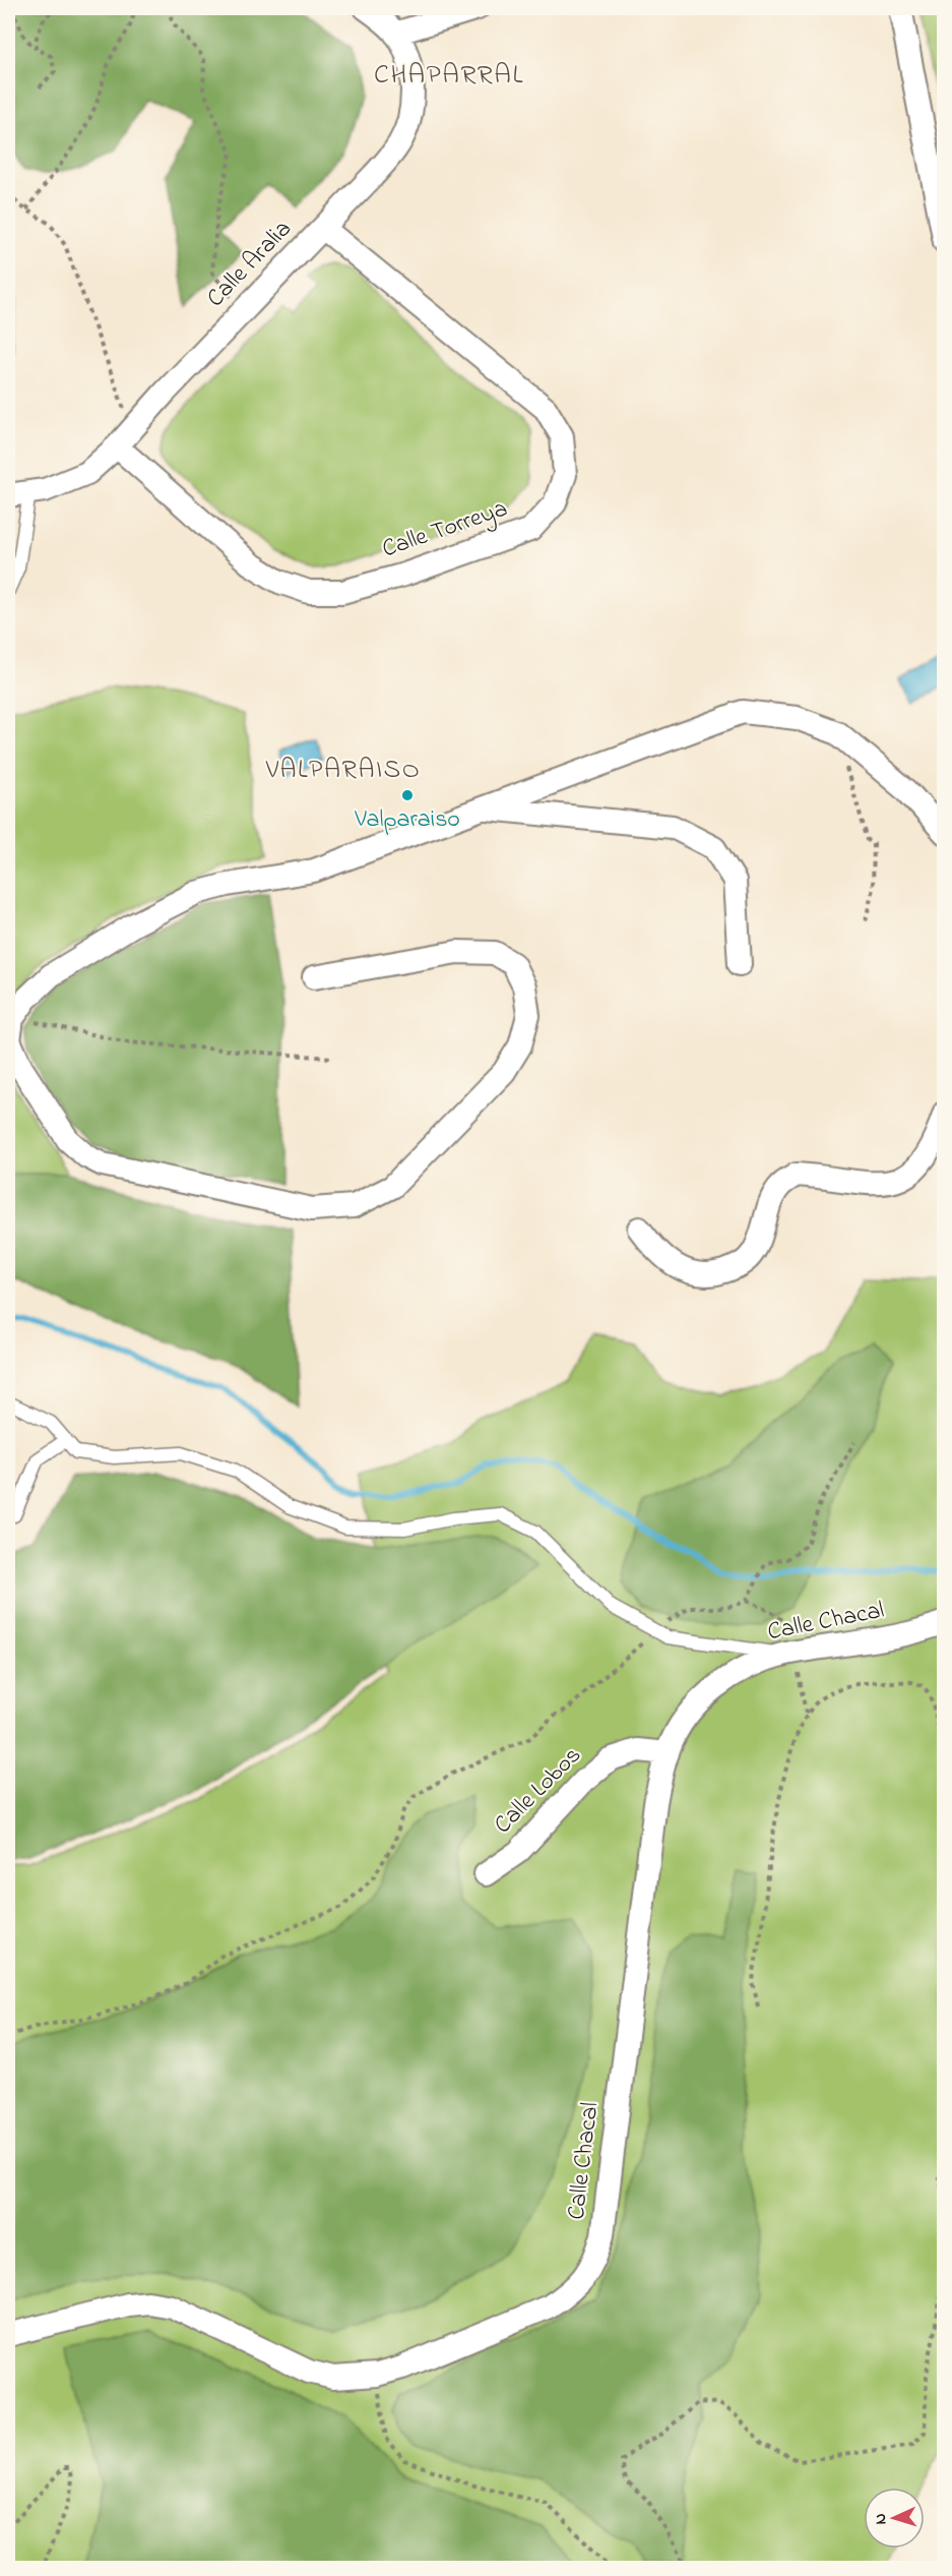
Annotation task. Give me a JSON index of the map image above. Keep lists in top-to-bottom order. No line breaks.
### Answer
{"streets":{"street":["Calle Aralia","Calle Torreya","Calle Chacal","Calle Lobos"]},"crossings":[["Calle Aralia","Calle Torreya"],["Calle Chacal","Calle Lobos"]],"districts":["CHAPARRAL","VALPARAISO"],"places":["Valparaiso"],"north":"left"}
